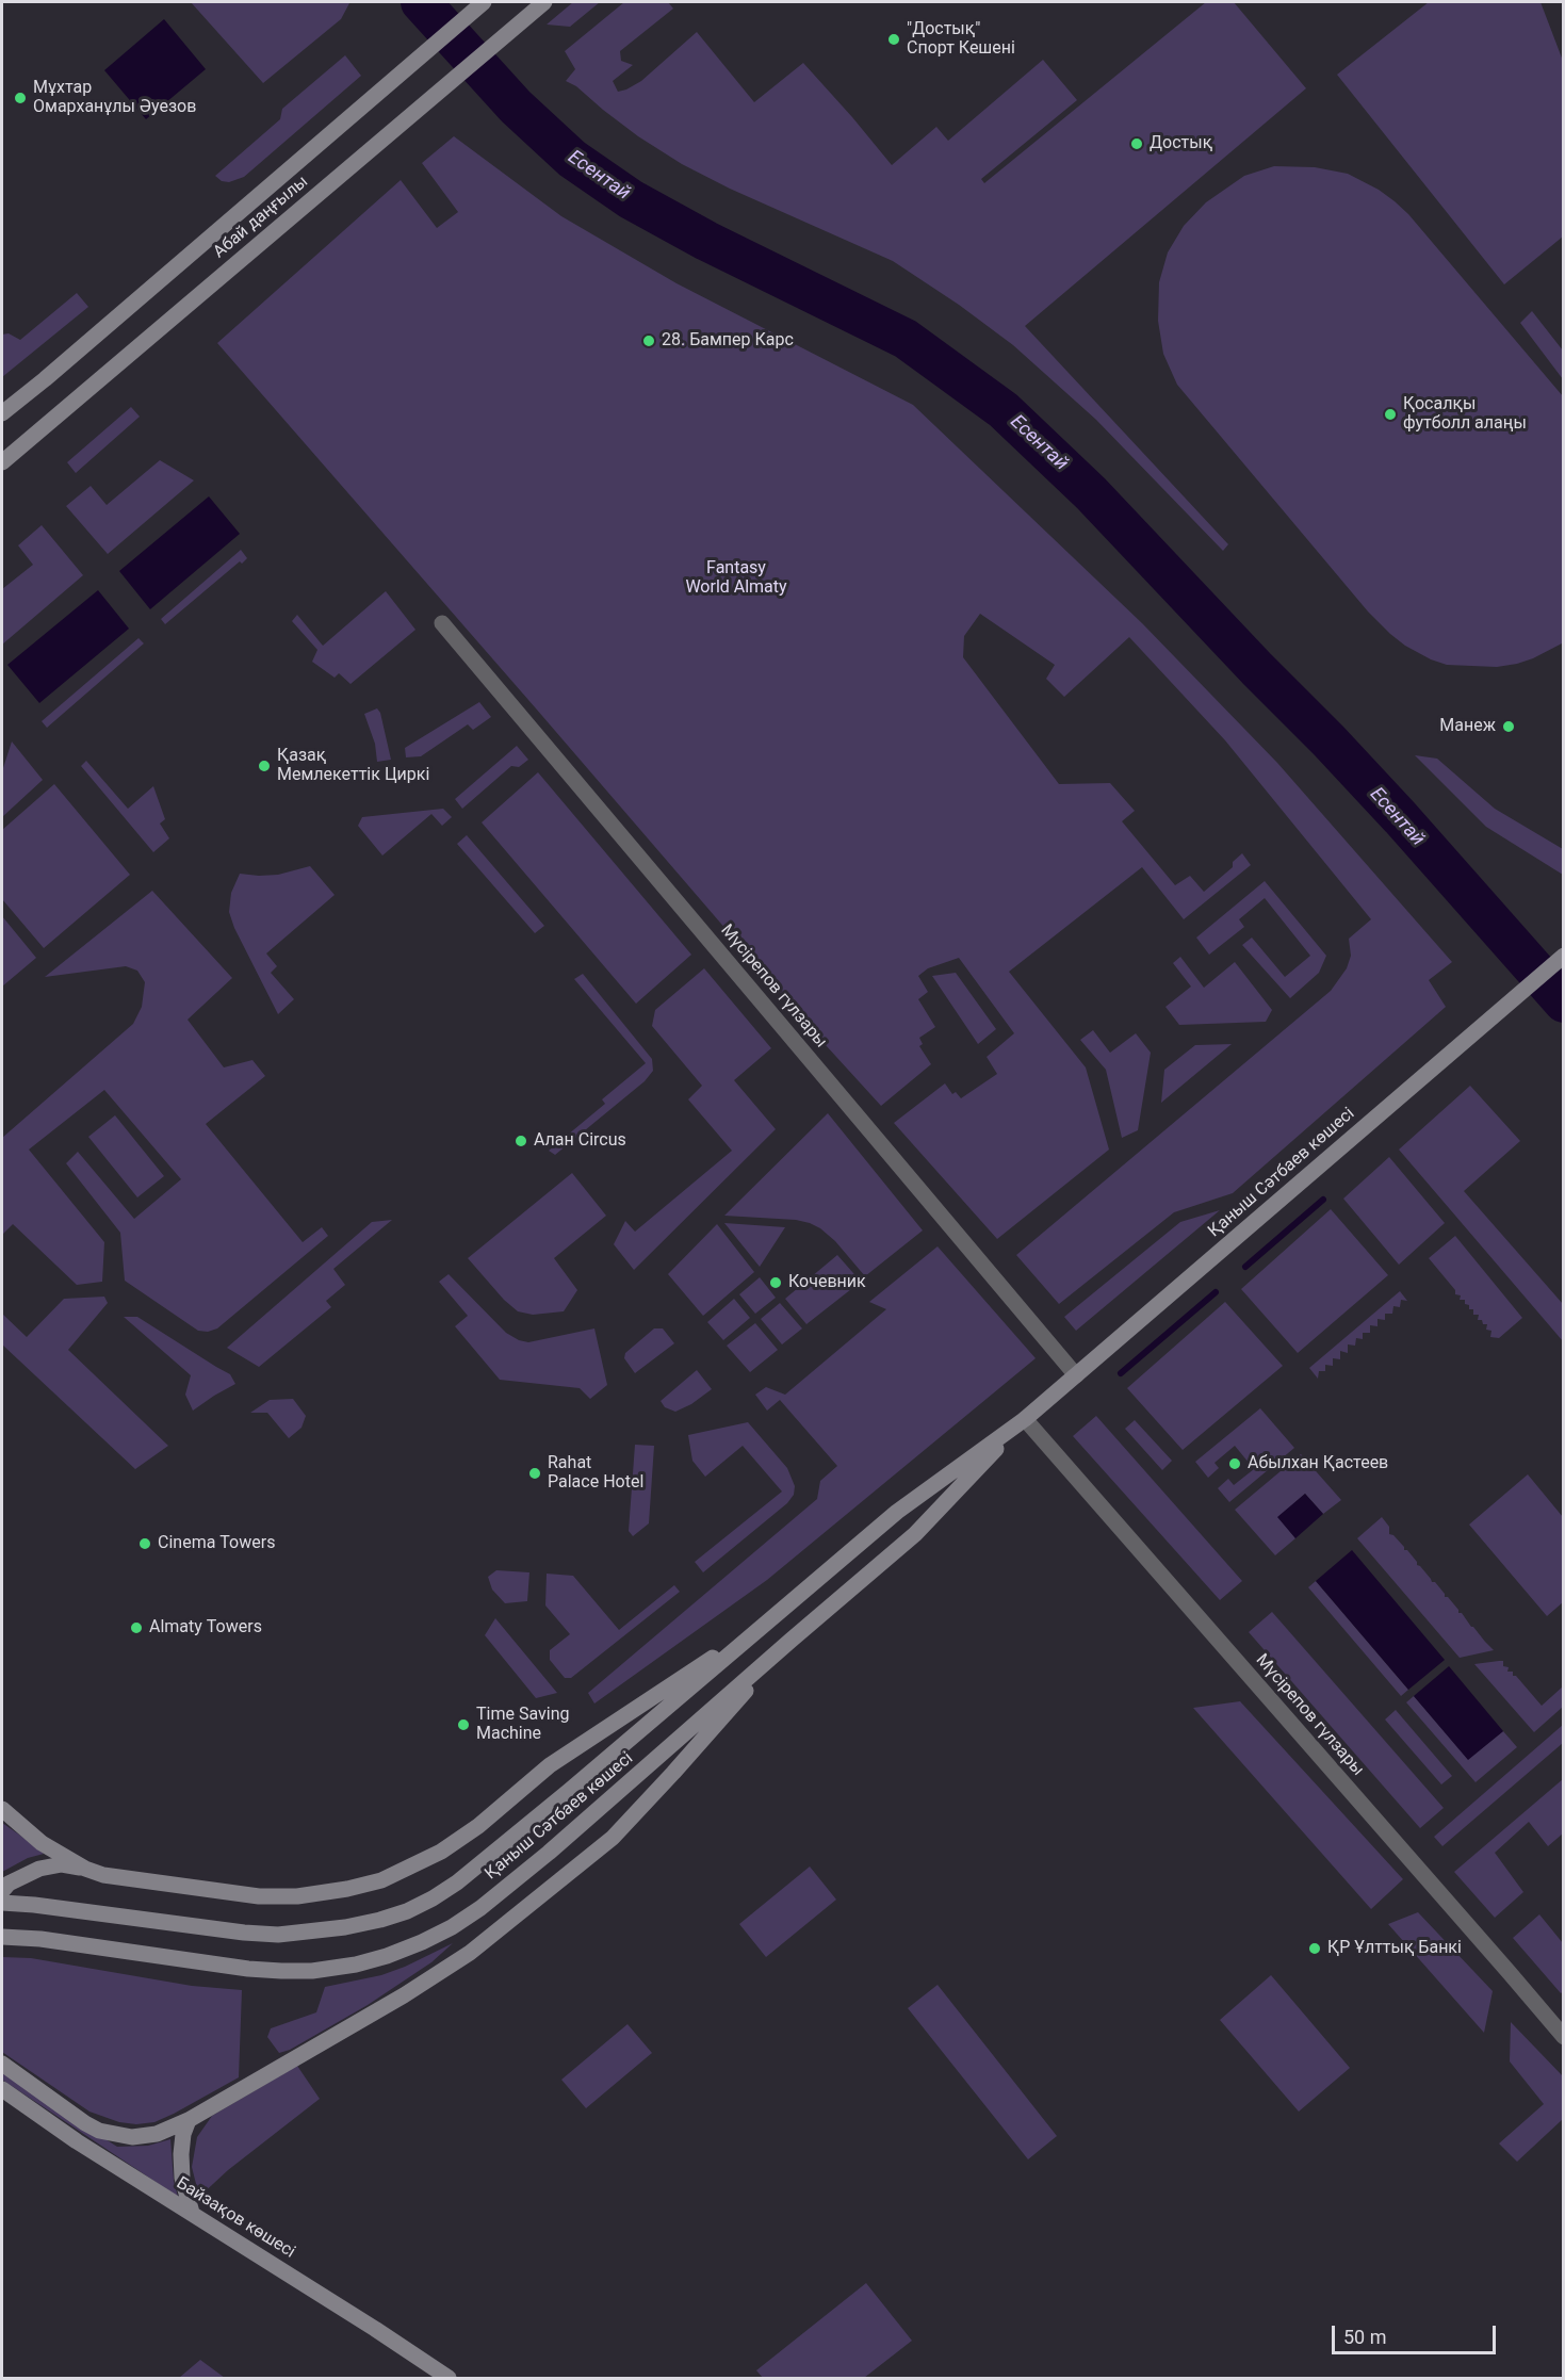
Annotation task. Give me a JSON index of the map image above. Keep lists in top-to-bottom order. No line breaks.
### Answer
{"streets":{"main road":["Абай даңғылы","Қаныш Сәтбаев көшесі","Байзақов көшесі"],"street":["Мүсірепов гүлзары"]},"crossings":[["Мүсірепов гүлзары","Қаныш Сәтбаев көшесі"]],"water":["Есентай"],"parks":["Fantasy World Almaty"],"places":["\"Достық\" Спорт Кешені","Мұхтар Омарханұлы Әуезов","Достық","28. Бампер Карс","Қосалқы футболл алаңы","Манеж","Қазақ Мемлекеттік Циркі","Алан Circus","Кочевник","Абылхан Қастеев","Rahat Palace Hotel","Cinema Towers","Almaty Towers","Time Saving Machine","ҚР Ұлттық Банкі"],"scale_bar":"50 m"}
